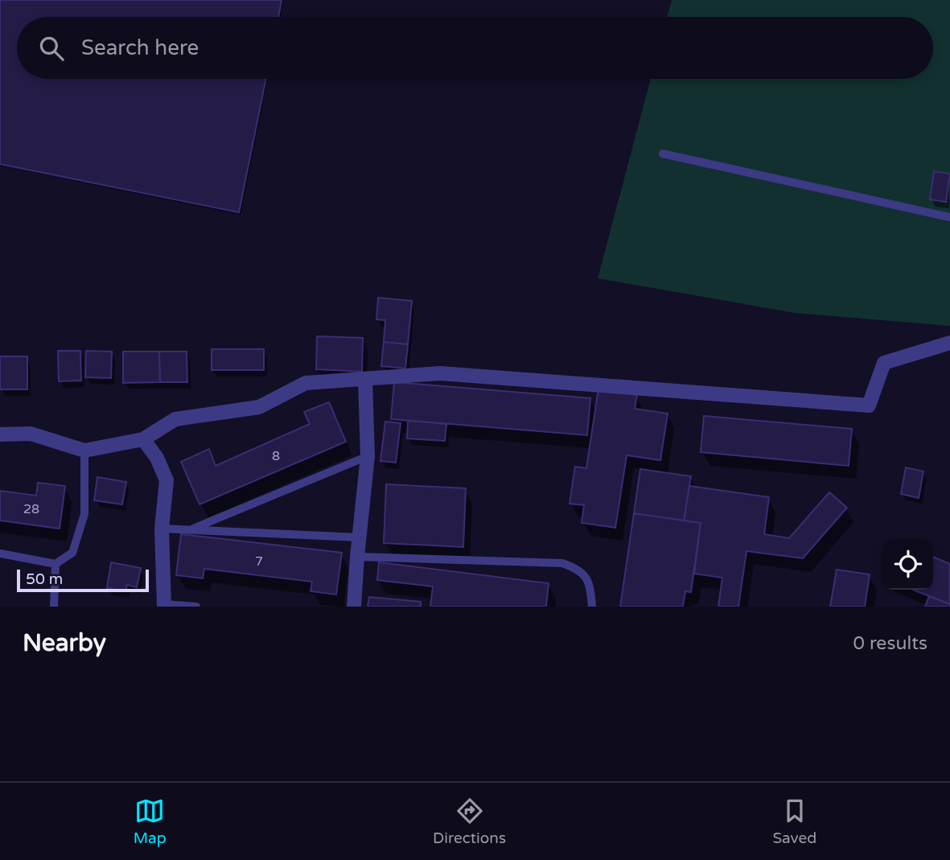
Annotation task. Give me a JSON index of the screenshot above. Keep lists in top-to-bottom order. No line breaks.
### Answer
{"house_numbers":["8","28","7"],"scale_bar":"50 m","page":{"search":"Search here","scale":"50 m","heading":["Nearby","0 results"],"nav":["Map","Directions","Saved"]}}
